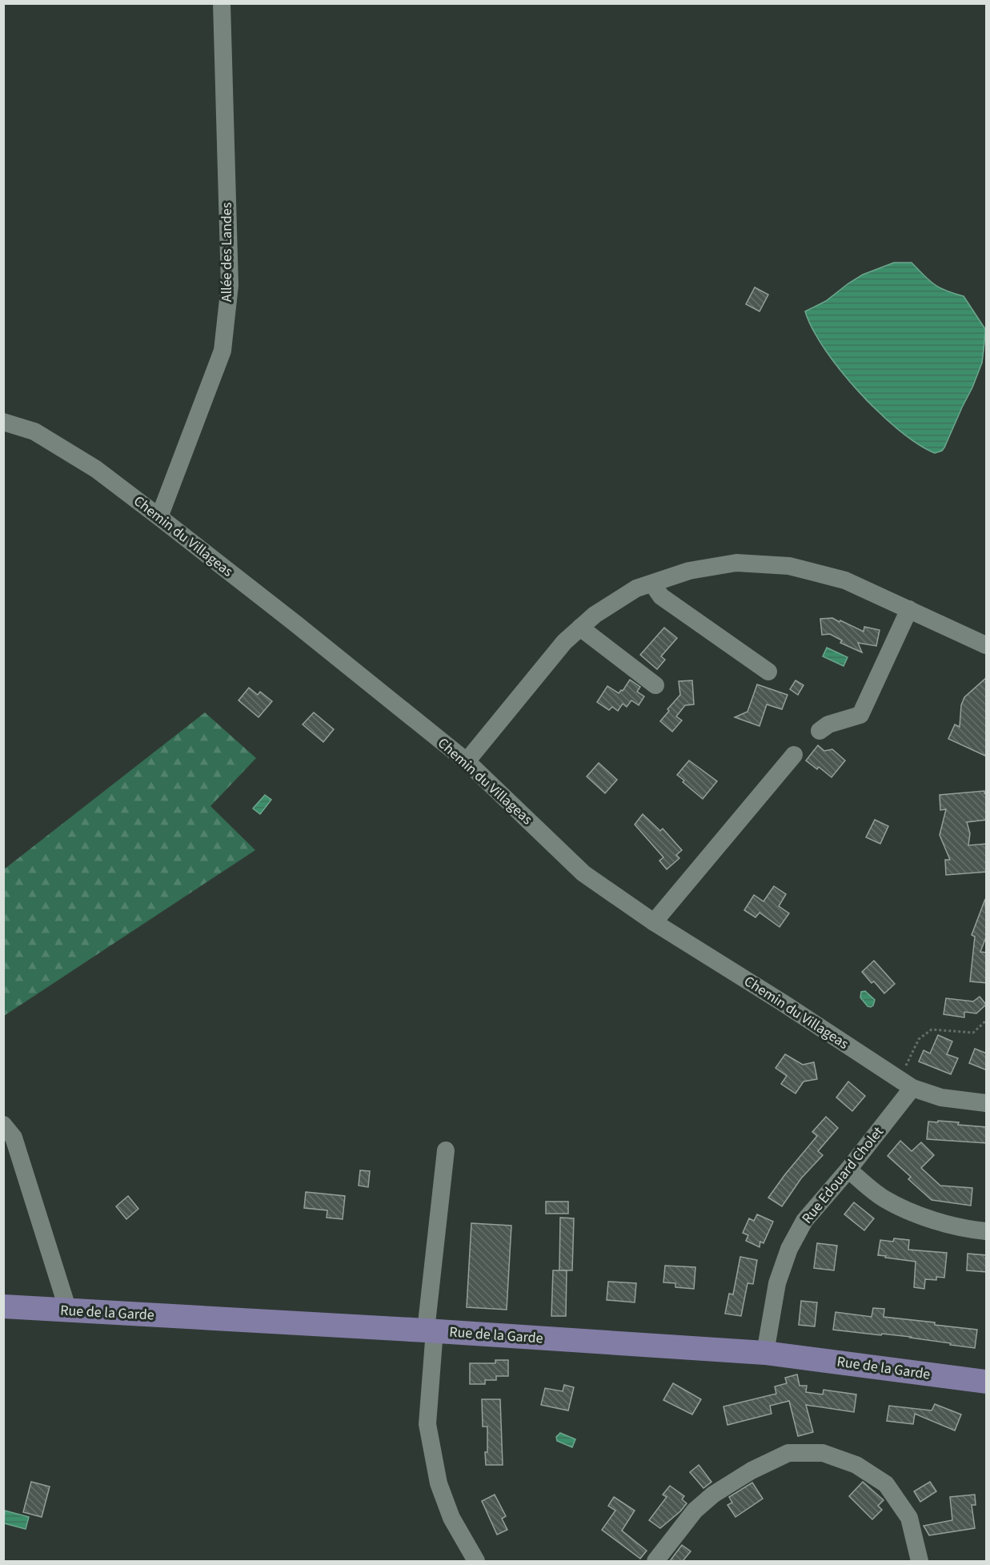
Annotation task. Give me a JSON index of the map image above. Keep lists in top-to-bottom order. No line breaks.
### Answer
{"streets":{"main road":["Rue de la Garde"],"street":["Allée des Landes","Chemin du Villageas","Rue Edouard Cholet"]},"crossings":[["Allée des Landes","Chemin du Villageas"],["Chemin du Villageas","Rue Edouard Cholet"],["Rue Edouard Cholet","Rue de la Garde"]]}
